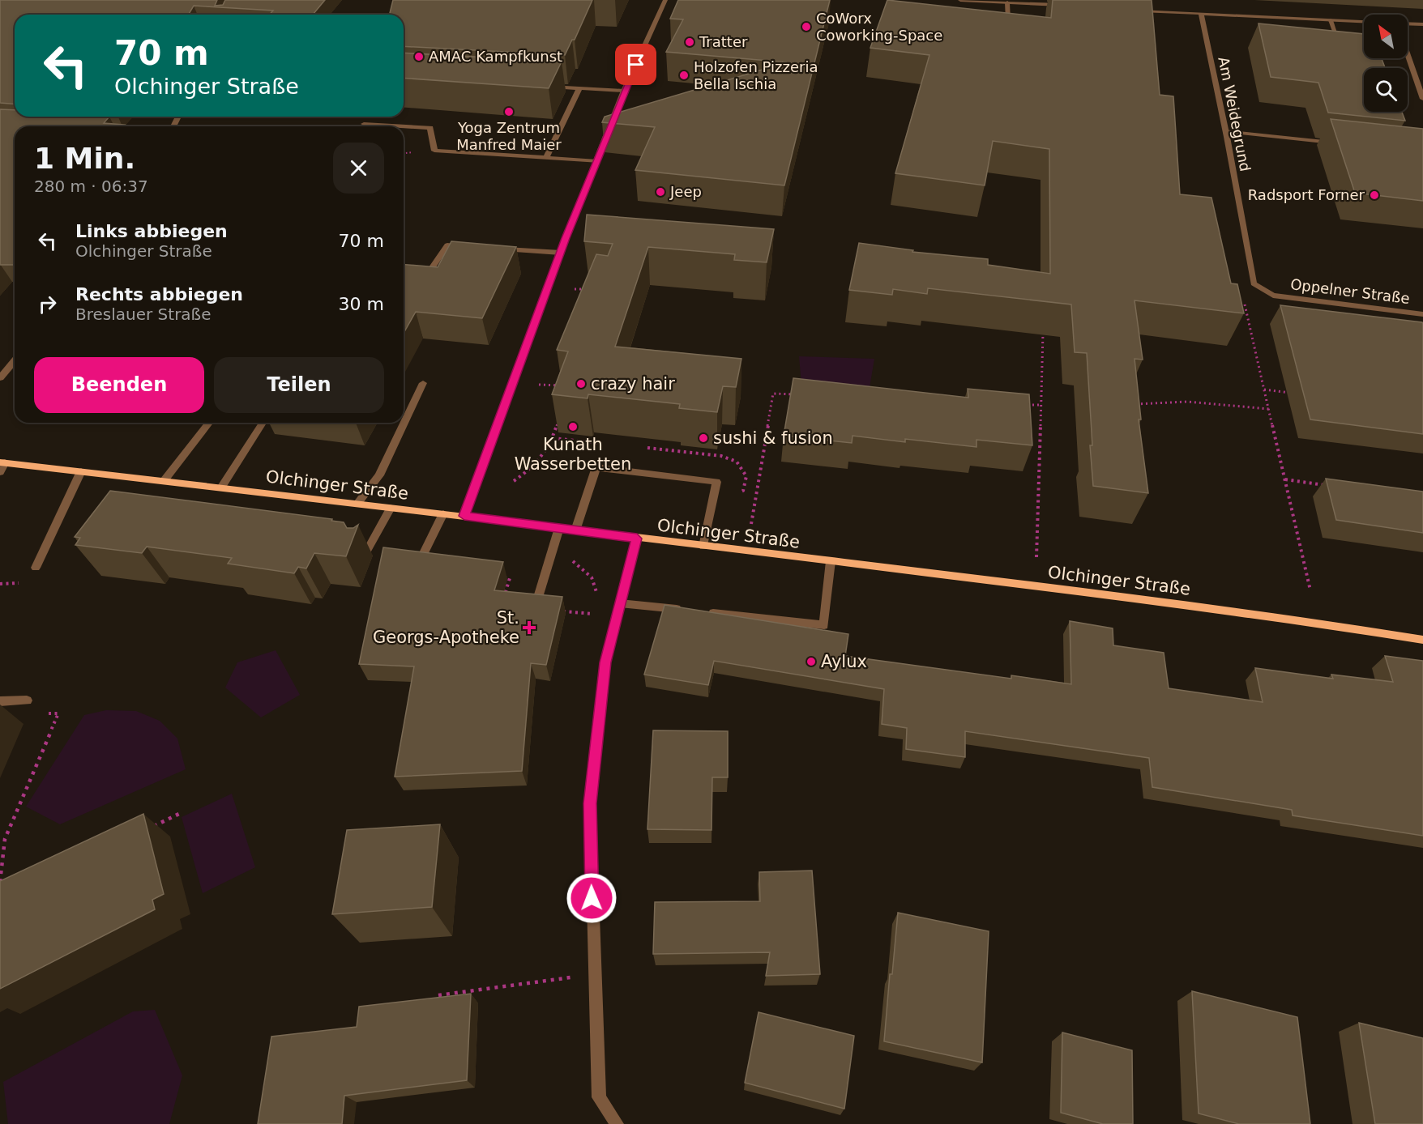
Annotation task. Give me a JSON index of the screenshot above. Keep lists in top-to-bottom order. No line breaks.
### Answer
{"streets":{"main road":["Olchinger Straße"],"street":["Am Weidegrund","Oppelner Straße"]},"crossings":[["Am Weidegrund","Oppelner Straße"]],"places":{"other":["CoWorx Coworking-Space","Tratter","AMAC Kampfkunst","Holzofen Pizzeria Bella Ischia","Yoga Zentrum Manfred Maier","Jeep","Radsport Forner","crazy hair","Kunath Wasserbetten","sushi & fusion","Aylux"],"health":["St. Georgs-Apotheke"]},"north":"top left","page":{"turn":["70 m","Olchinger Straße"],"heading":["1 Min.","280 m · 06:37"],"list":[{"name":"Links abbiegen","note":"Olchinger Straße","value":"70 m"},{"name":"Rechts abbiegen","note":"Breslauer Straße","value":"30 m"}],"buttons":["Beenden","Teilen"]}}
